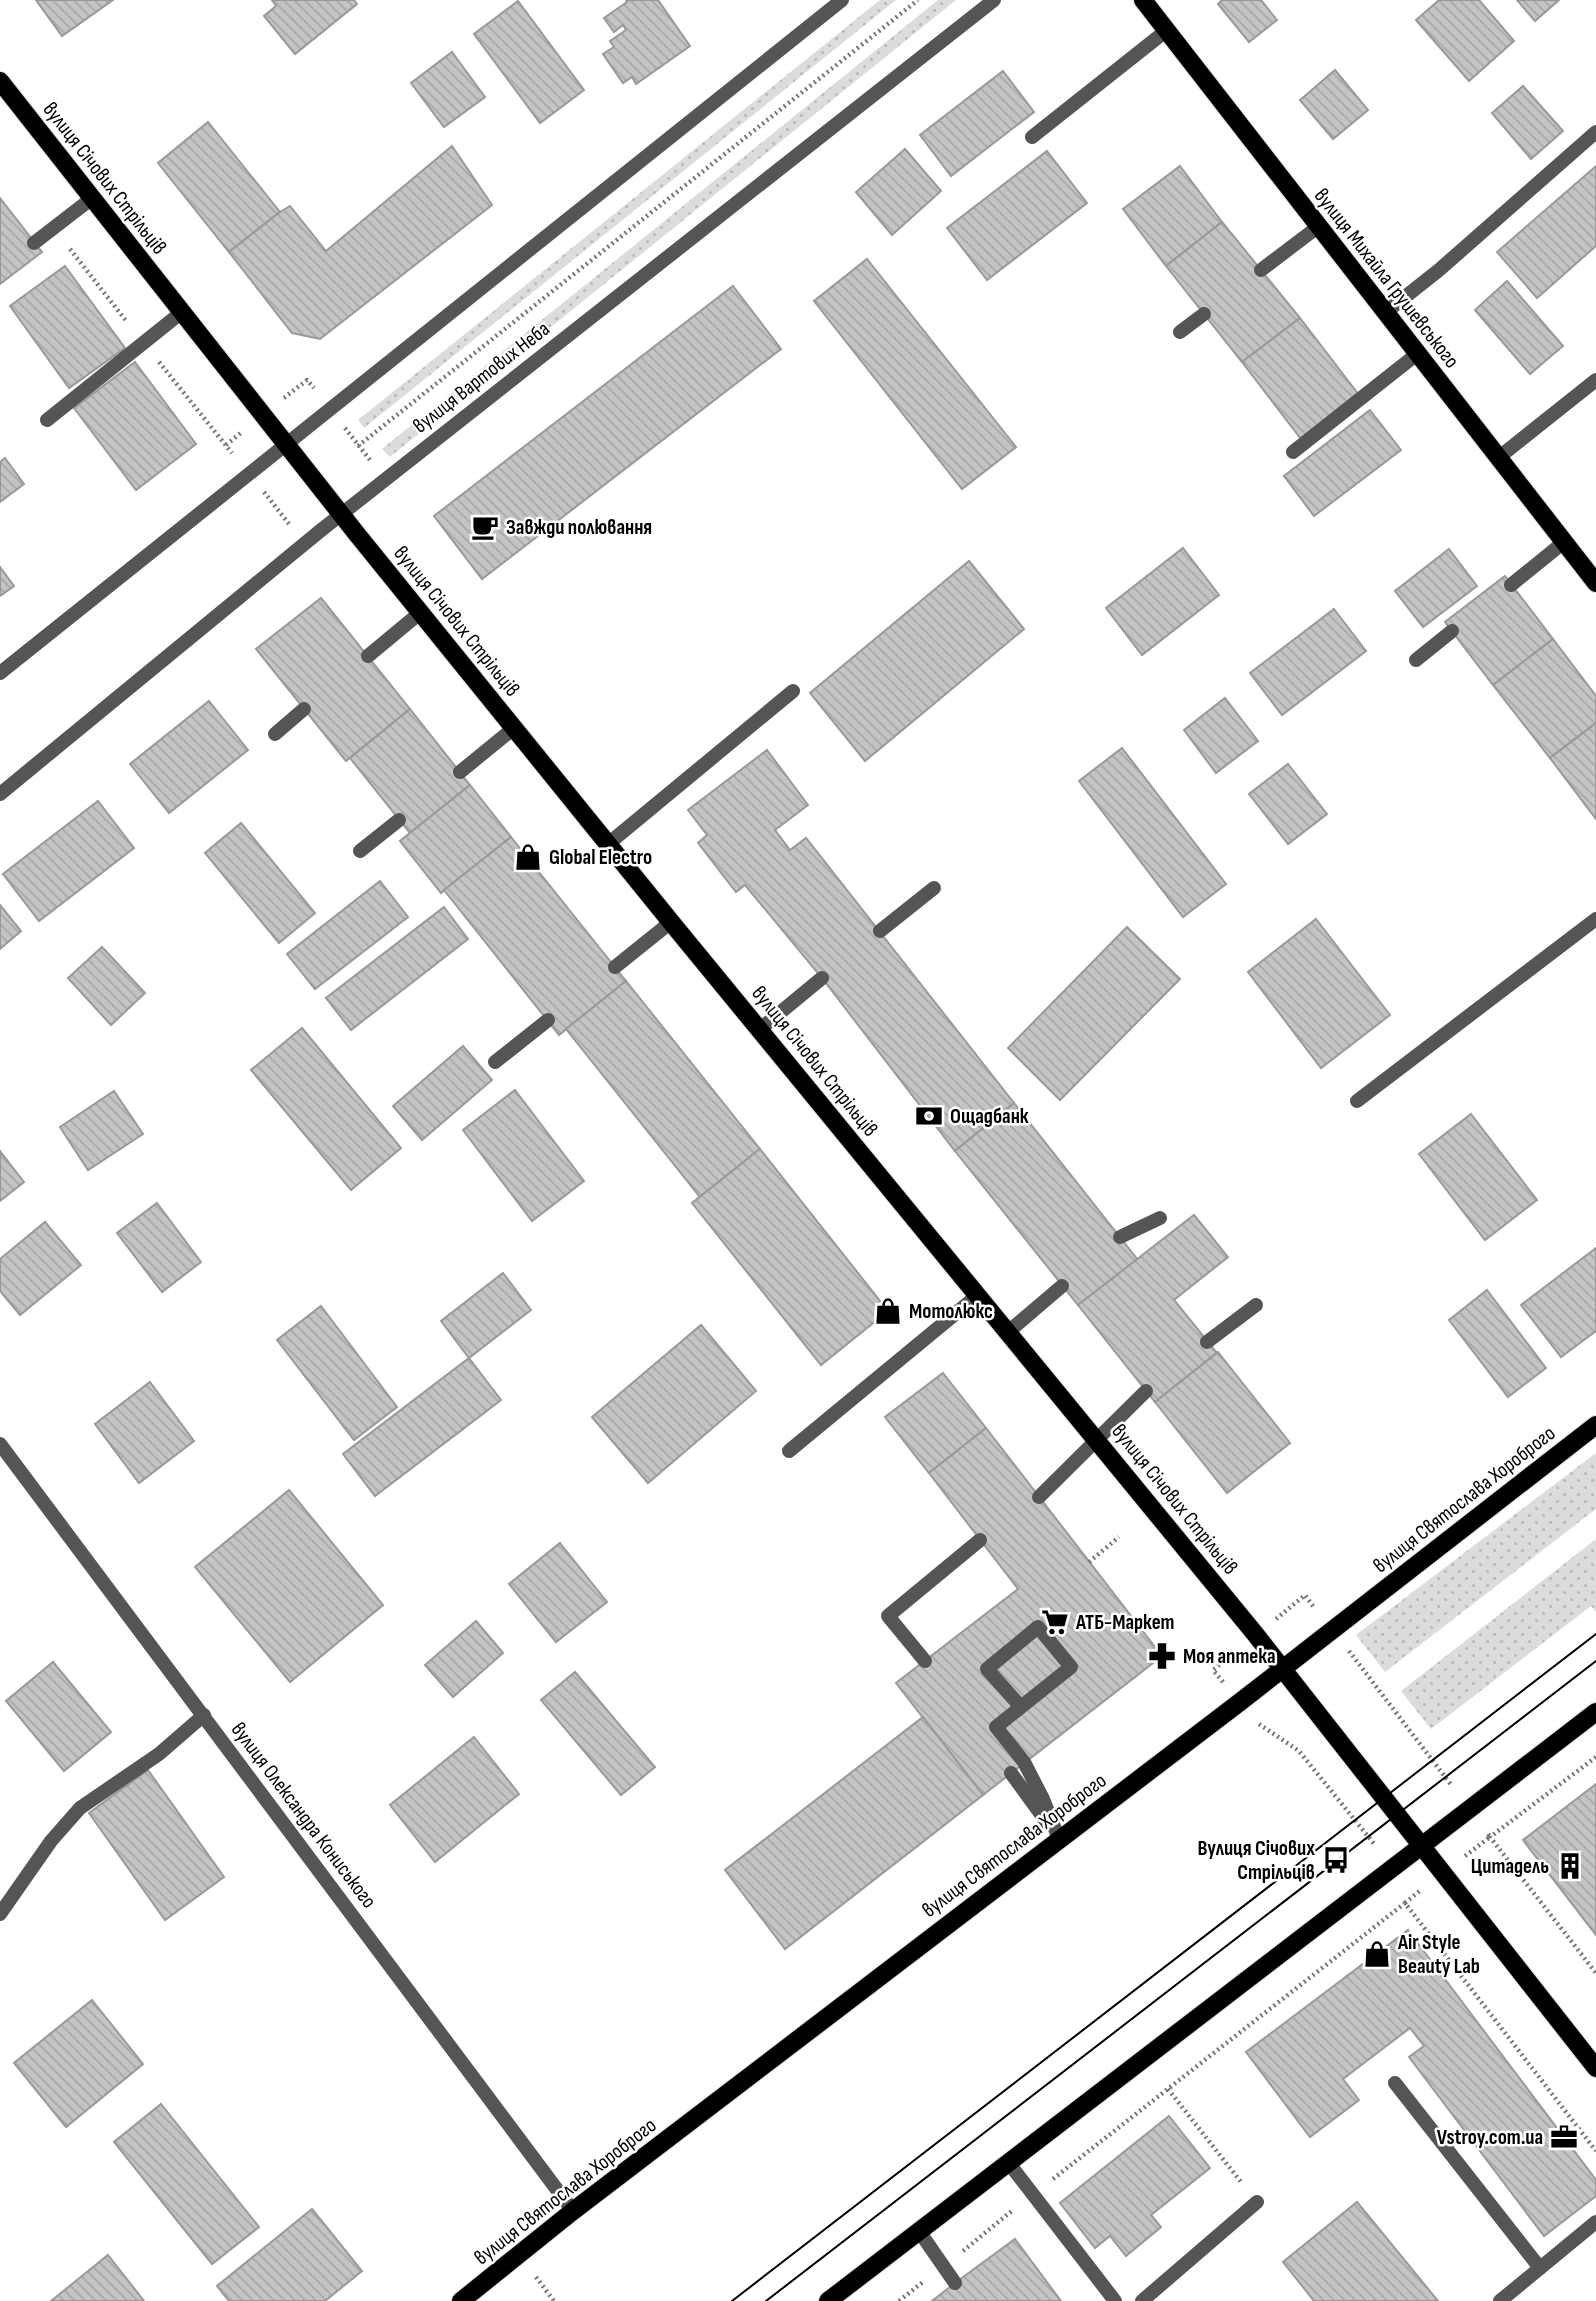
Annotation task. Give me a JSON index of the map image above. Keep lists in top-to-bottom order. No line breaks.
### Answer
{"streets":{"main road":["вулиця Січових Стрільців","вулиця Михайла Грушевського","вулиця Святослава Хороброго"],"street":["вулиця Вартових Неба","вулиця Олександра Кониського"]},"crossings":[["вулиця Січових Стрільців","вулиця Вартових Неба"],["вулиця Січових Стрільців","вулиця Святослава Хороброго"],["вулиця Святослава Хороброго","вулиця Олександра Кониського"]],"places":{"cafe":["Завжди полювання"],"shop":["Global Electro","Мотолюкс","Air Style Beauty Lab"],"bank":["Ощадбанк"],"supermarket":["АТБ-Маркет"],"pharmacy":["Моя аптека"],"bus stop":["Вулиця Січових Стрільців"],"building":["Цитадель"],"office":["Vstroy.com.ua"]}}
